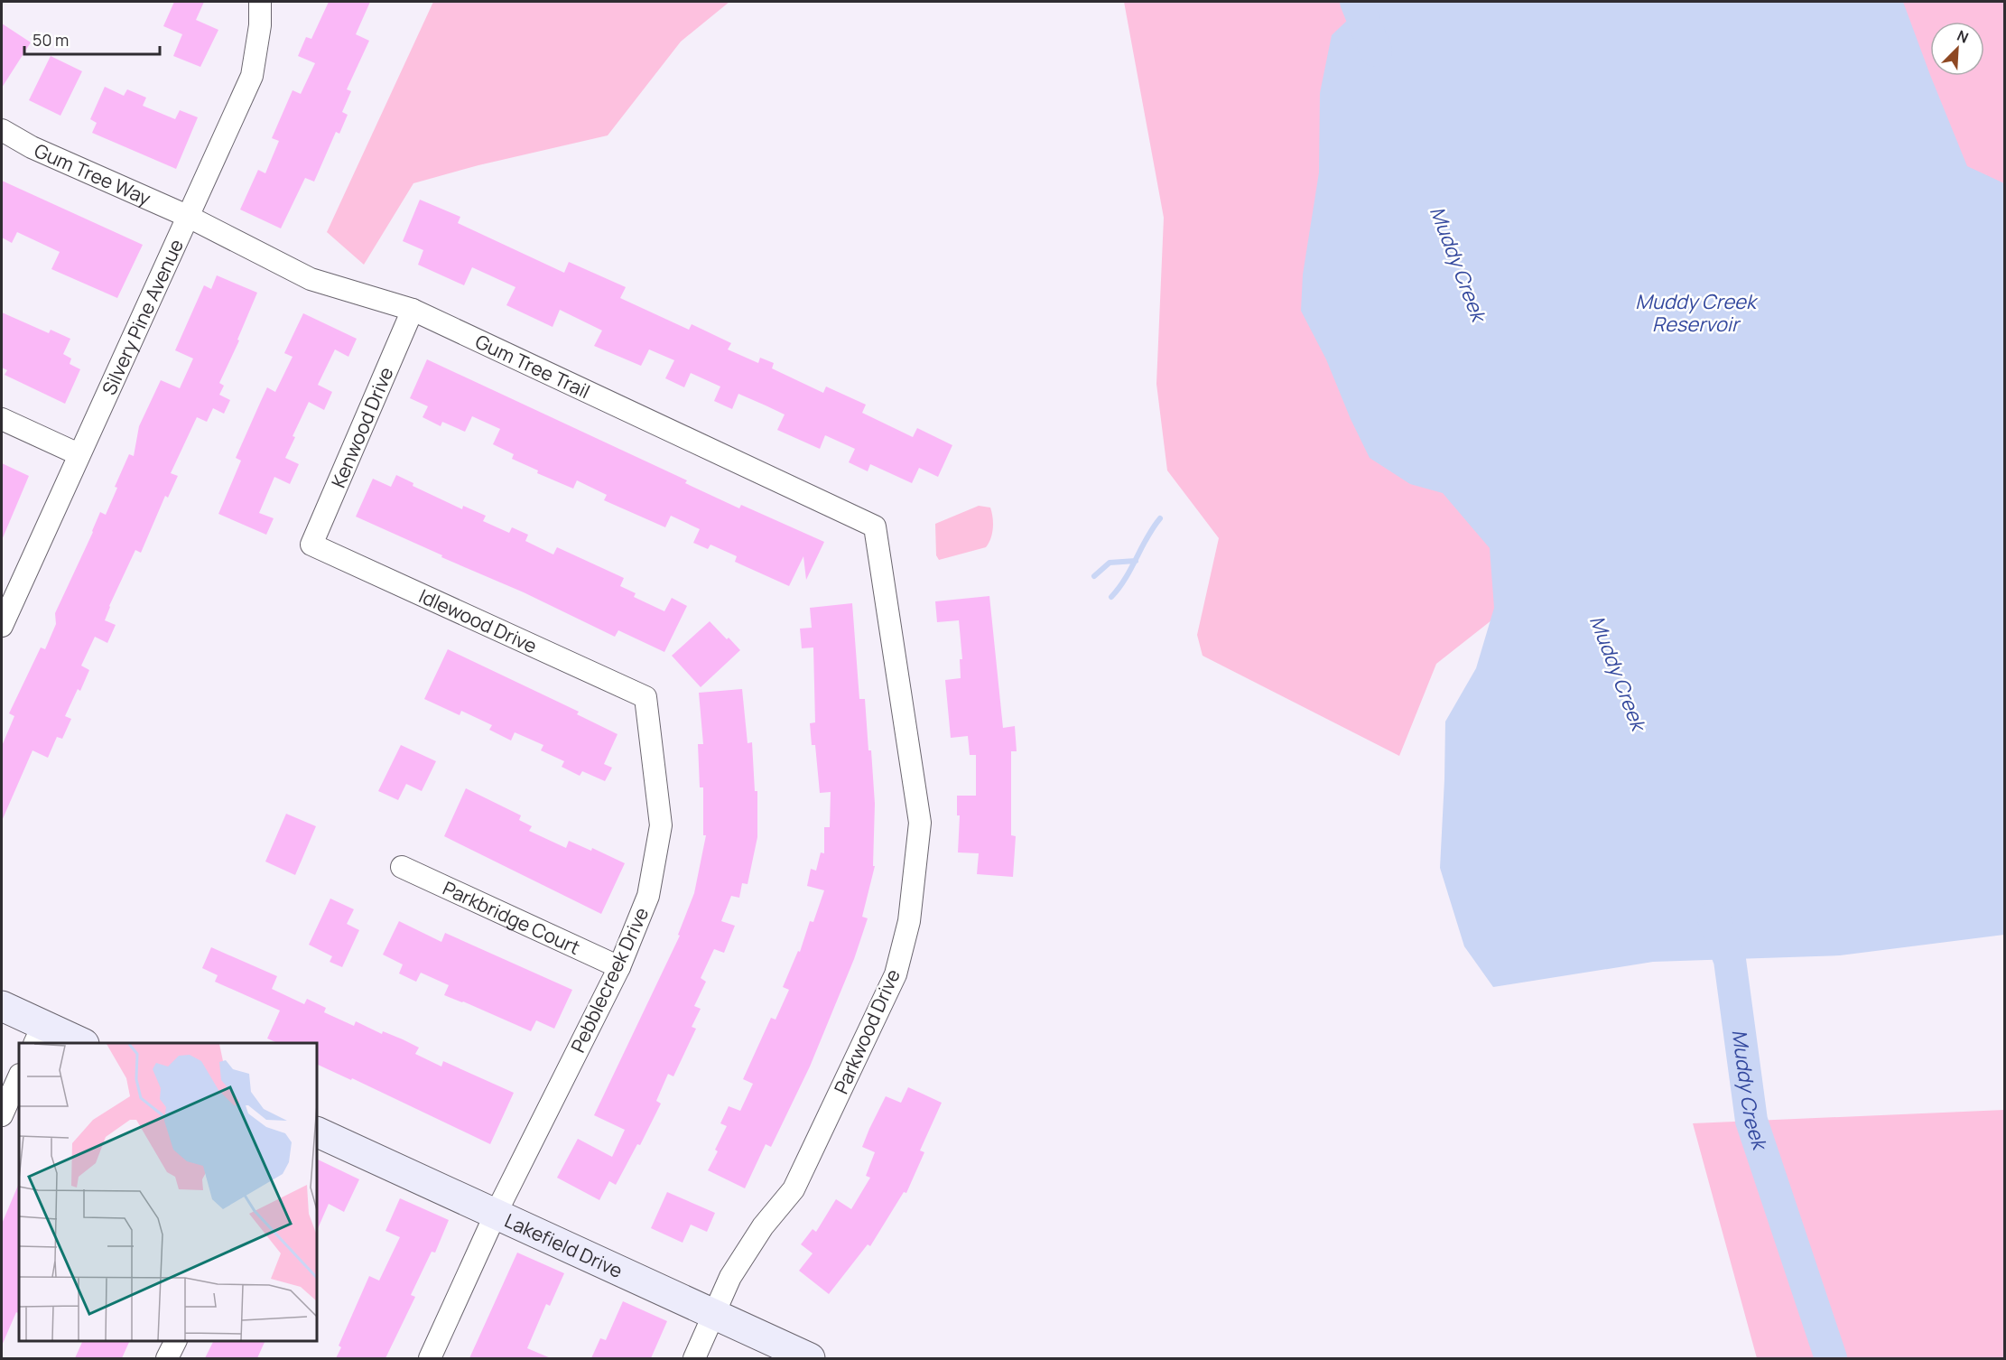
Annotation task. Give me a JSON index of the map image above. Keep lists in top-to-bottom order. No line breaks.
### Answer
{"streets":{"street":["Gum Tree Way","Silvery Pine Avenue","Gum Tree Trail","Kenwood Drive","Idlewood Drive","Parkbridge Court","Pebblecreek Drive","Parkwood Drive","Lakefield Drive"]},"crossings":[["Gum Tree Way","Silvery Pine Avenue"],["Gum Tree Way","Gum Tree Trail"],["Silvery Pine Avenue","Gum Tree Trail"],["Gum Tree Trail","Kenwood Drive"],["Gum Tree Trail","Parkwood Drive"],["Kenwood Drive","Idlewood Drive"],["Idlewood Drive","Pebblecreek Drive"],["Parkbridge Court","Pebblecreek Drive"],["Pebblecreek Drive","Lakefield Drive"],["Parkwood Drive","Lakefield Drive"]],"water":["Muddy Creek","Muddy Creek Reservoir"],"scale_bar":"50 m","north":"top right"}
